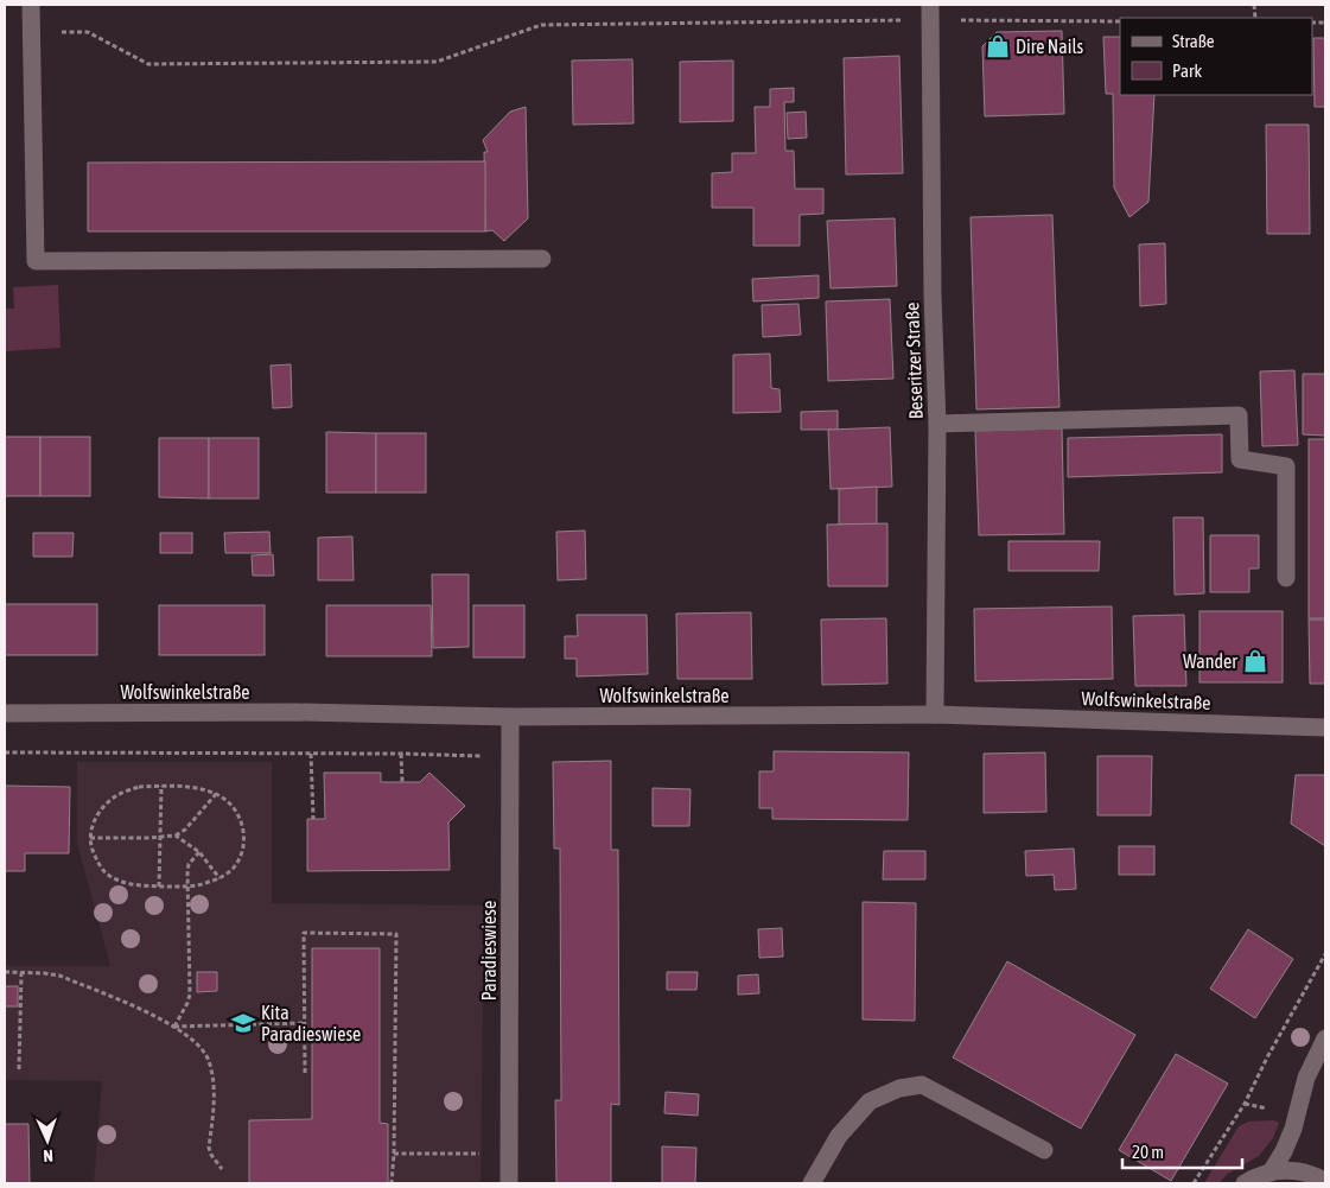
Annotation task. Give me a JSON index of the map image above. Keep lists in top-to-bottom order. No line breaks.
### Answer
{"streets":{"street":["Beseritzer Straße","Wolfswinkelstraße","Paradieswiese"]},"crossings":[["Beseritzer Straße","Wolfswinkelstraße"],["Wolfswinkelstraße","Paradieswiese"]],"places":{"shop":["Dire Nails","Wander"],"school or university":["Kita Paradieswiese"]},"legend":["Straße","Park"],"scale_bar":"20 m","north":"bottom"}
